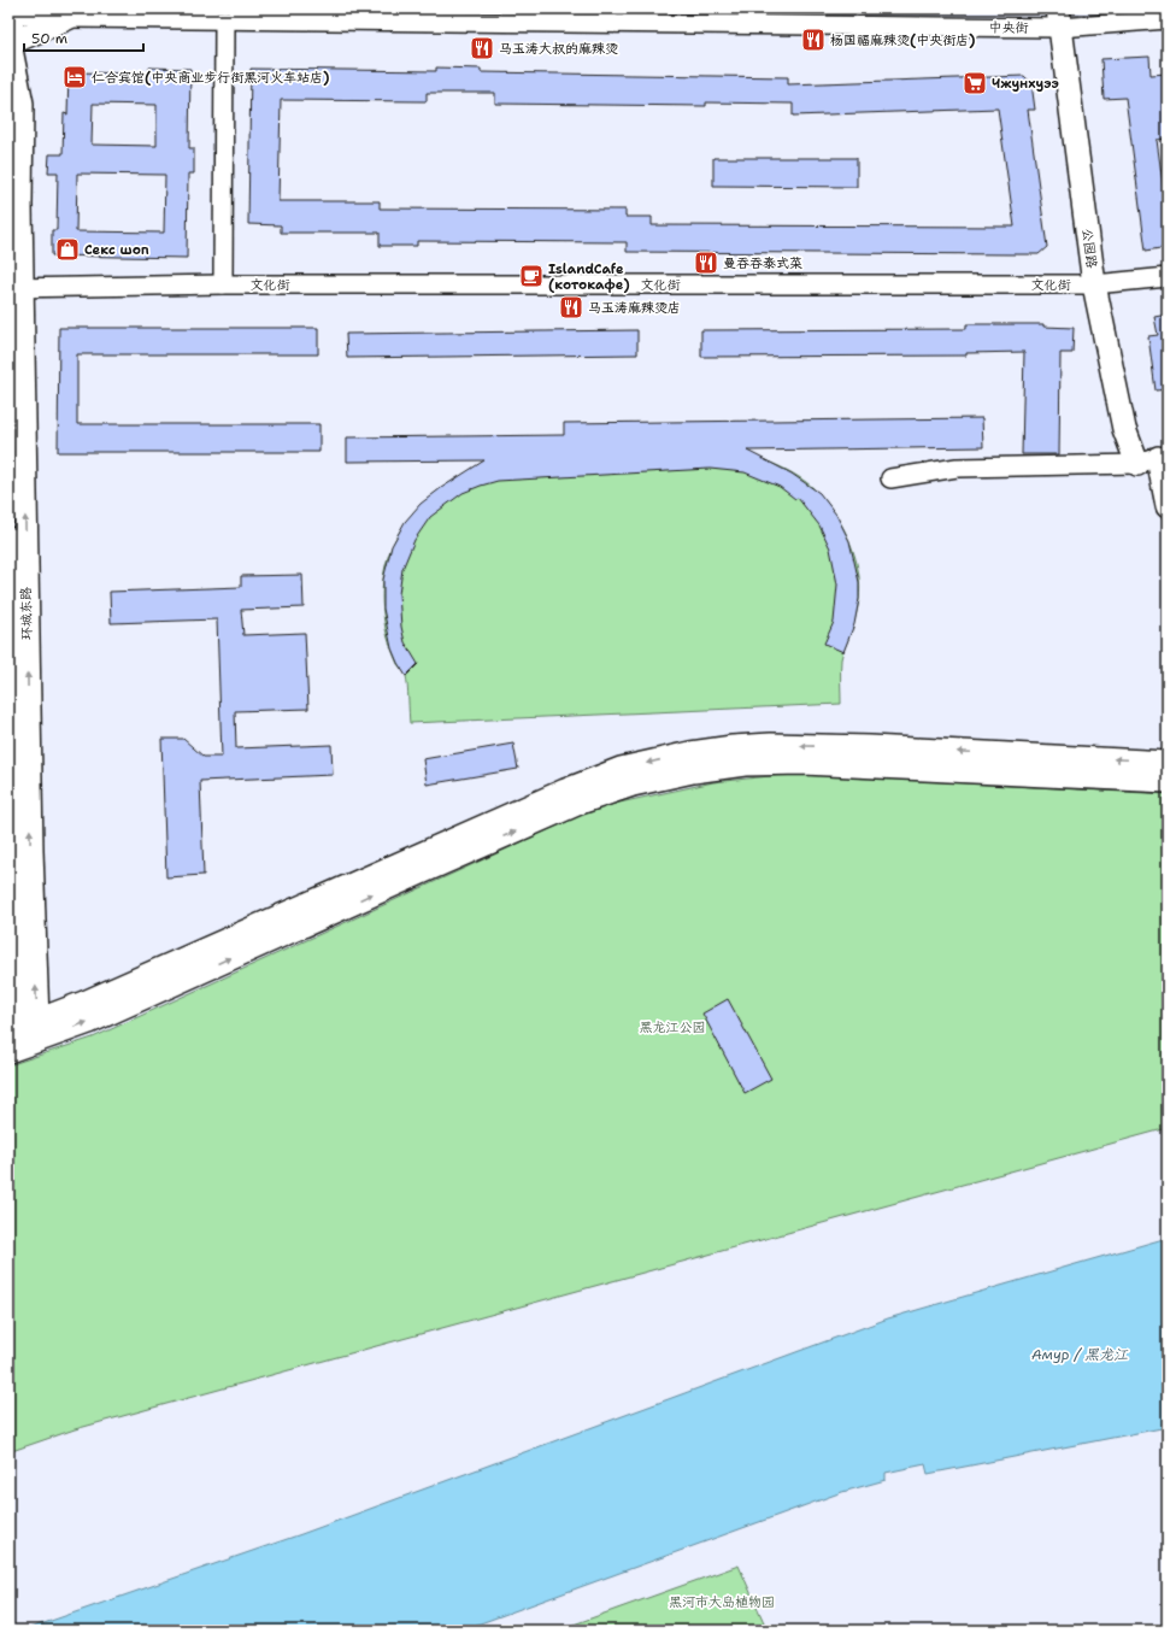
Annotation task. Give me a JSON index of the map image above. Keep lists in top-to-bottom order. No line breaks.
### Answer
{"streets":{"street":["中央街","公园路","文化街","环城东路"]},"crossings":[["中央街","公园路"],["公园路","文化街"],["文化街","环城东路"]],"water":["Амур / 黑龙江"],"parks":["黑龙江公园","黑河市大岛植物园"],"places":{"restaurant":["杨国福麻辣烫(中央街店)","马玉涛大叔的麻辣烫","曼吞吞泰式菜","马玉涛麻辣烫店"],"hotel":["仁合宾馆(中央商业步行街黑河火车站店)"],"supermarket":["Чжунхуээ"],"shop":["Секс шоп"],"cafe":["IslandCafe (котокафе)"]},"scale_bar":"50 m"}
